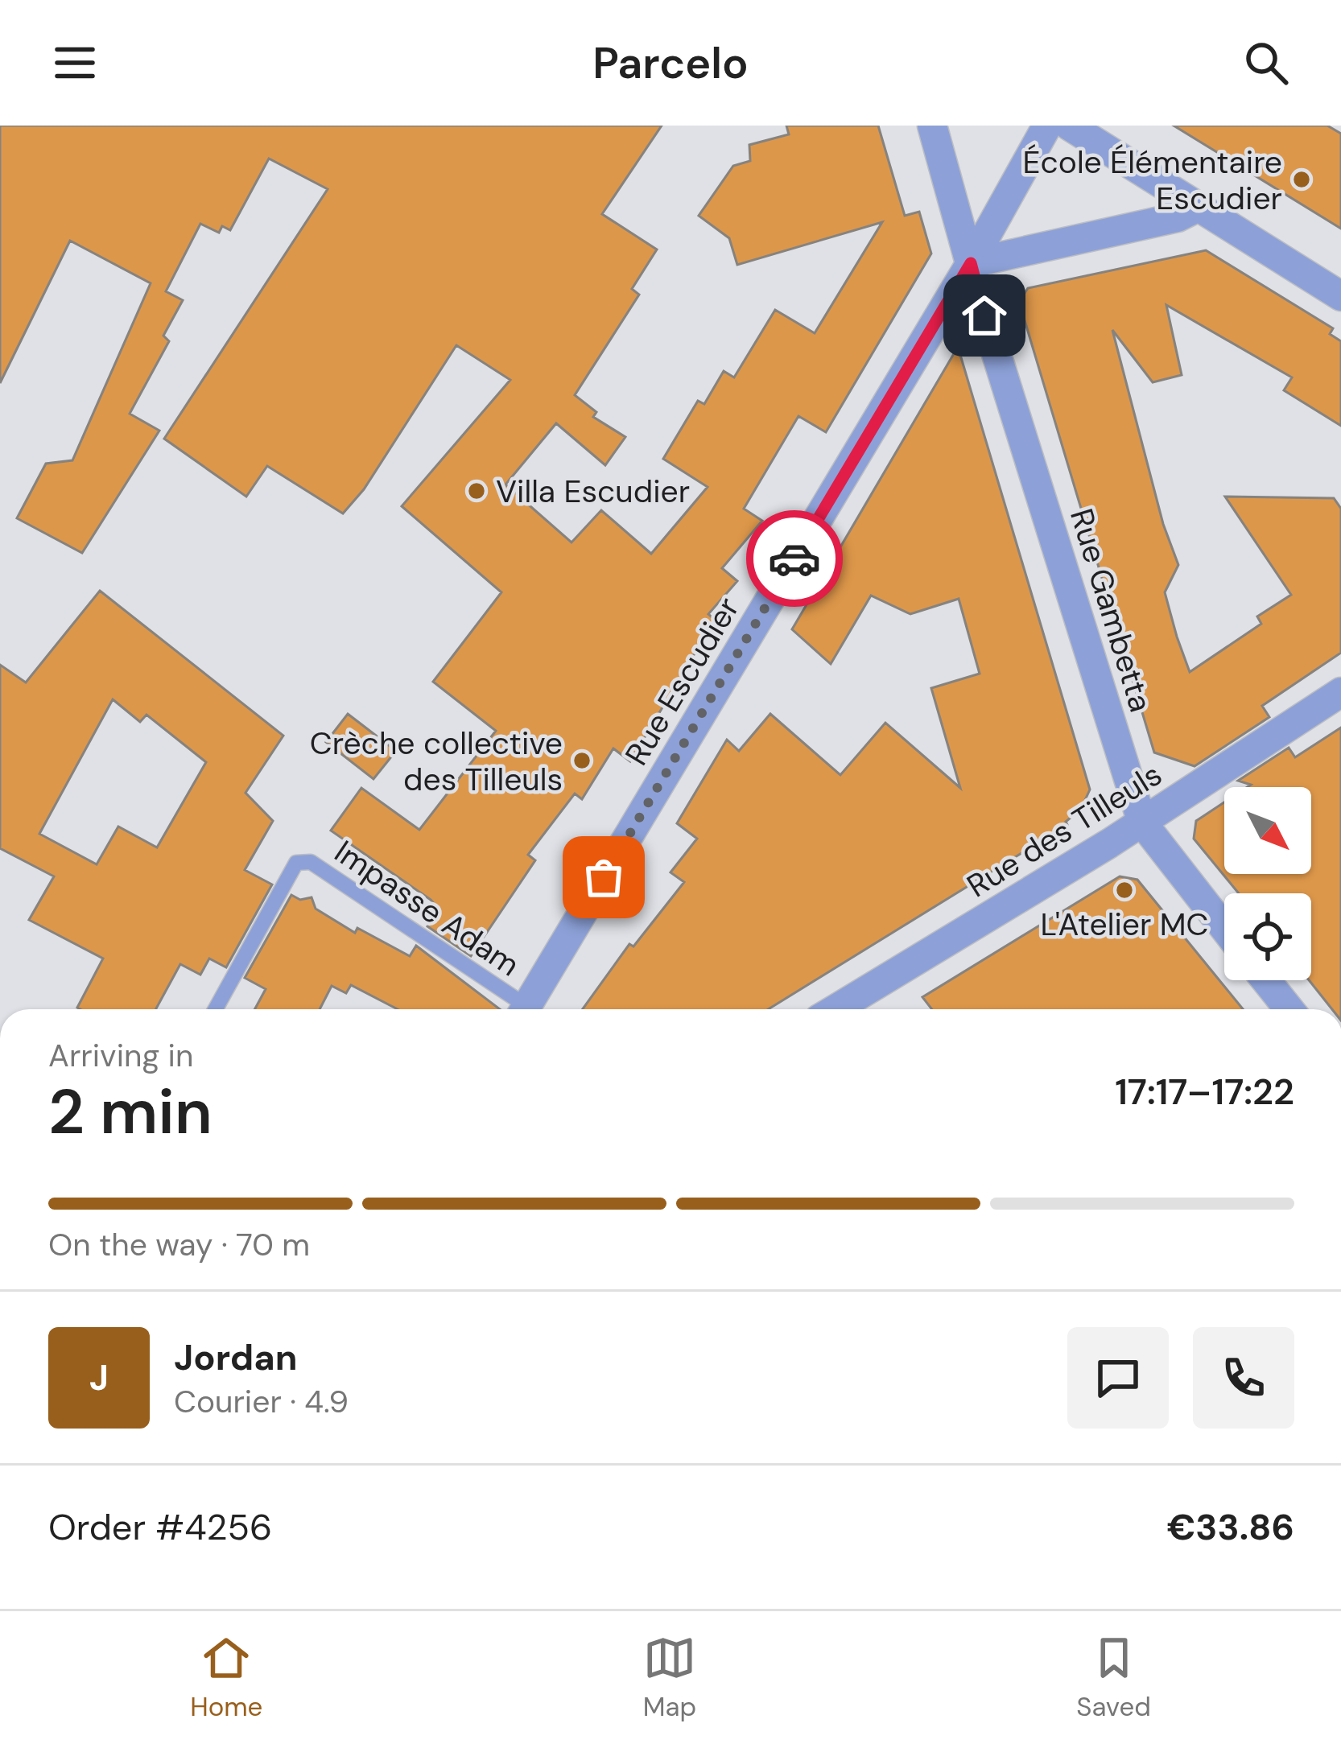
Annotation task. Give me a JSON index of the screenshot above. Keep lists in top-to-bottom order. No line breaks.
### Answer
{"streets":{"street":["Rue Gambetta","Rue Escudier","Rue des Tilleuls"],"lane":["Impasse Adam"]},"crossings":[["Rue Gambetta","Rue Escudier"],["Rue Gambetta","Rue des Tilleuls"]],"places":["École Élémentaire Escudier","Villa Escudier","Crèche collective des Tilleuls","L'Atelier MC"],"north":"bottom right","page":{"header":"Parcelo","heading":["2 min","Arriving in","17:17–17:22"],"panel":["Jordan","Courier · 4.9","Order #4256","€33.86"],"bar":"On the way · 70 m","round":"J","tabs":["Home","Map","Saved"]}}
